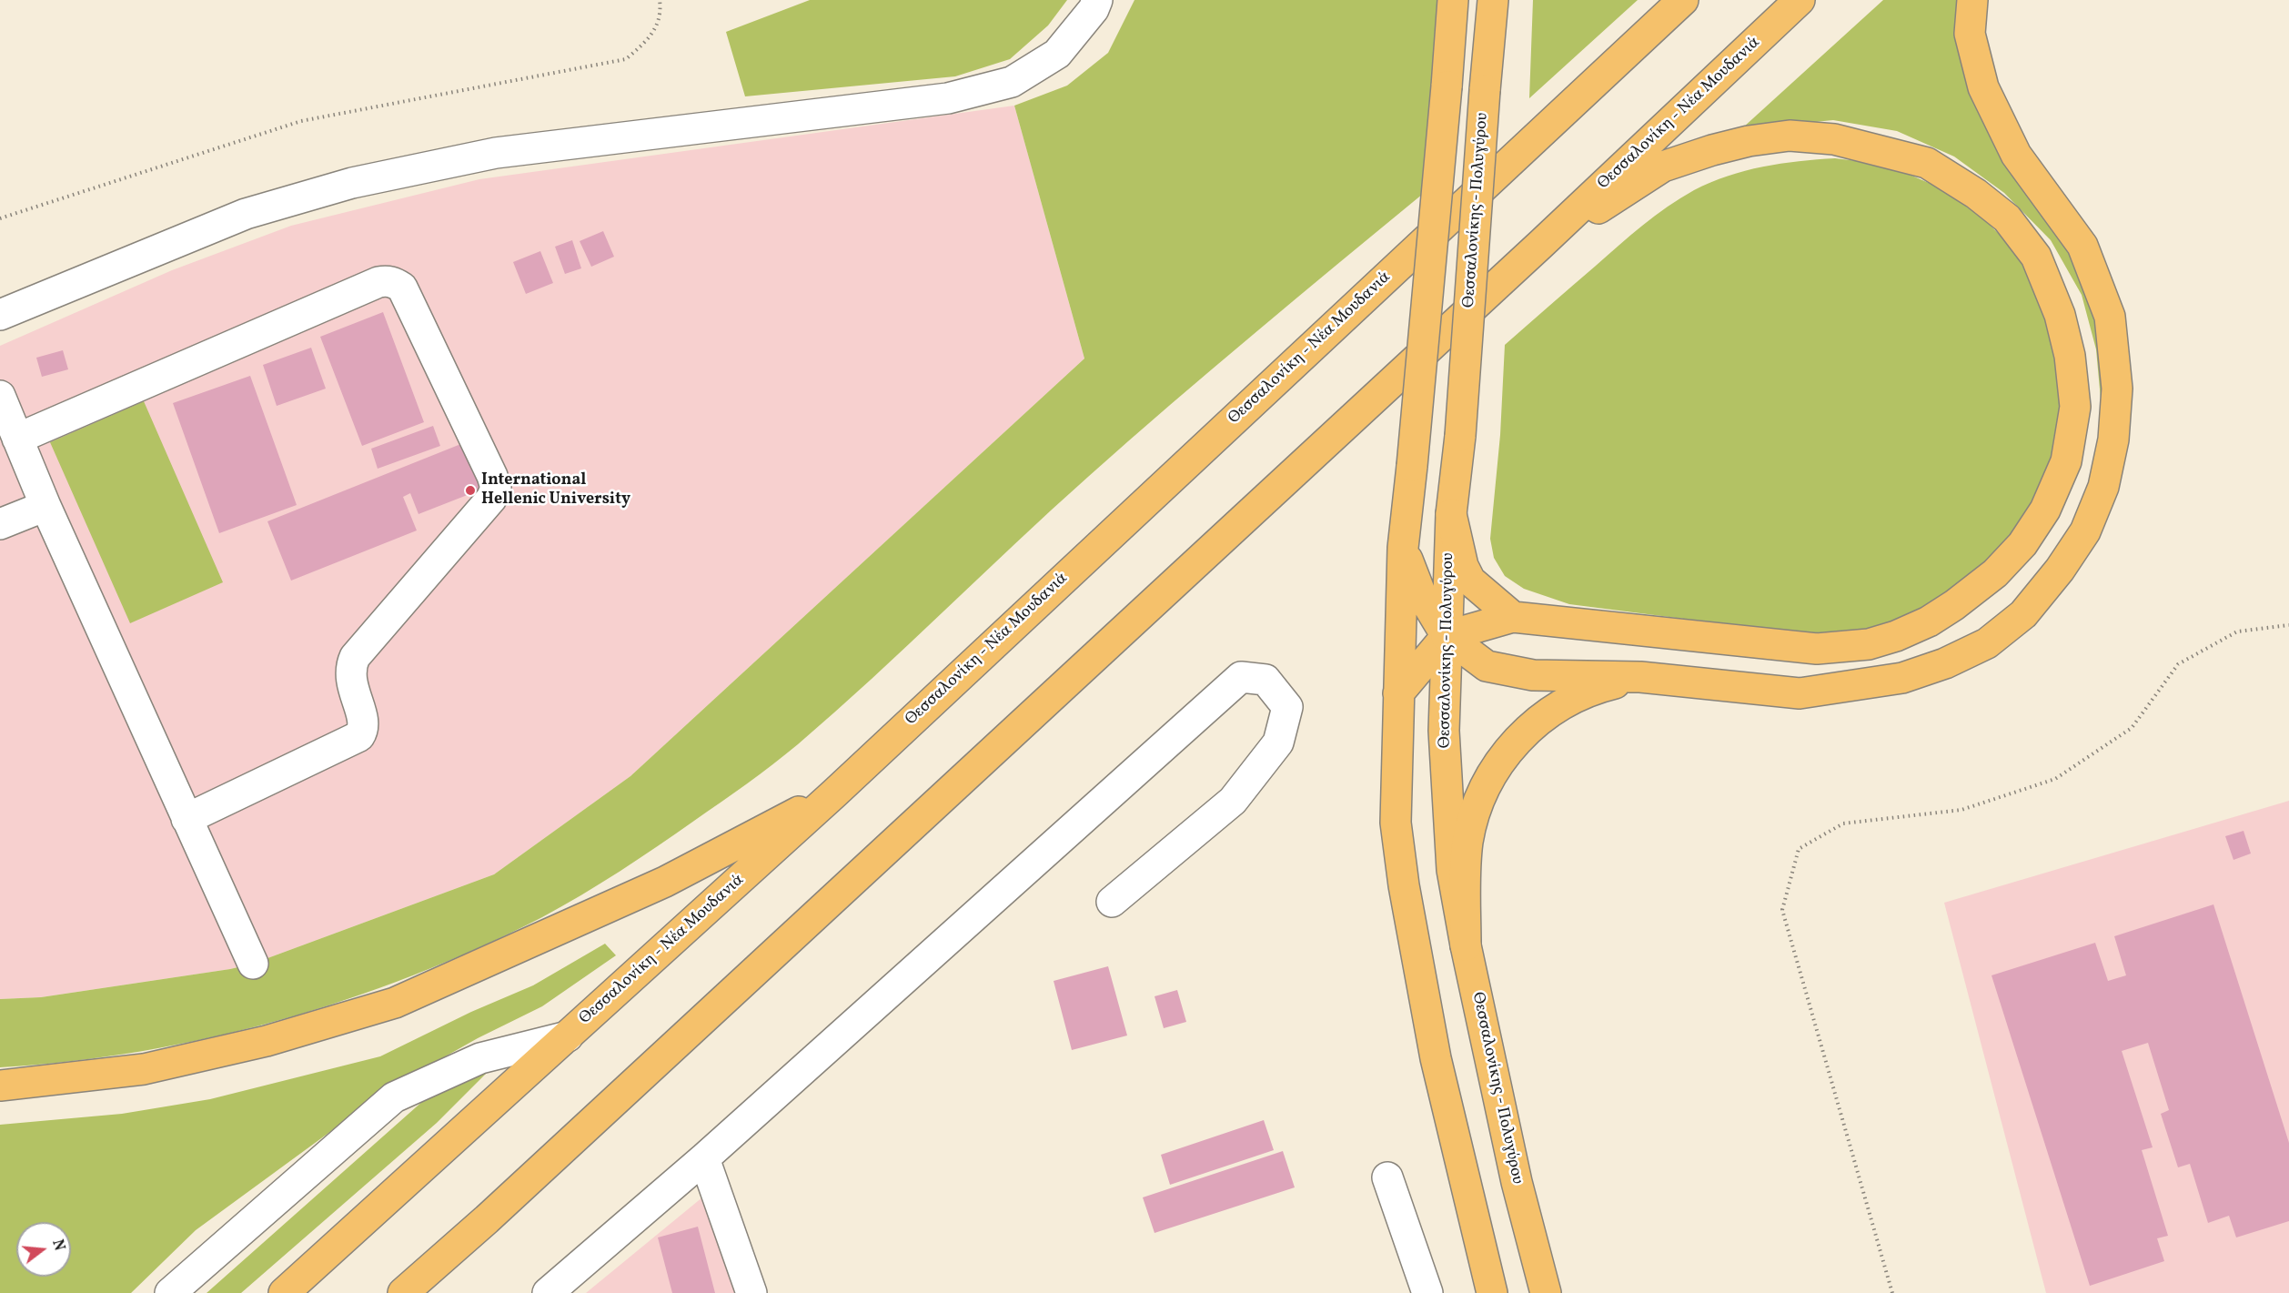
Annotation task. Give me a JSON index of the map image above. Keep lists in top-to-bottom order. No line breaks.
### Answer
{"streets":{"main road":["Θεσσαλονίκη - Νέα Μουδανιά","Θεσσαλονίκης - Πολυγύρου"]},"places":["International Hellenic University"],"north":"right"}
